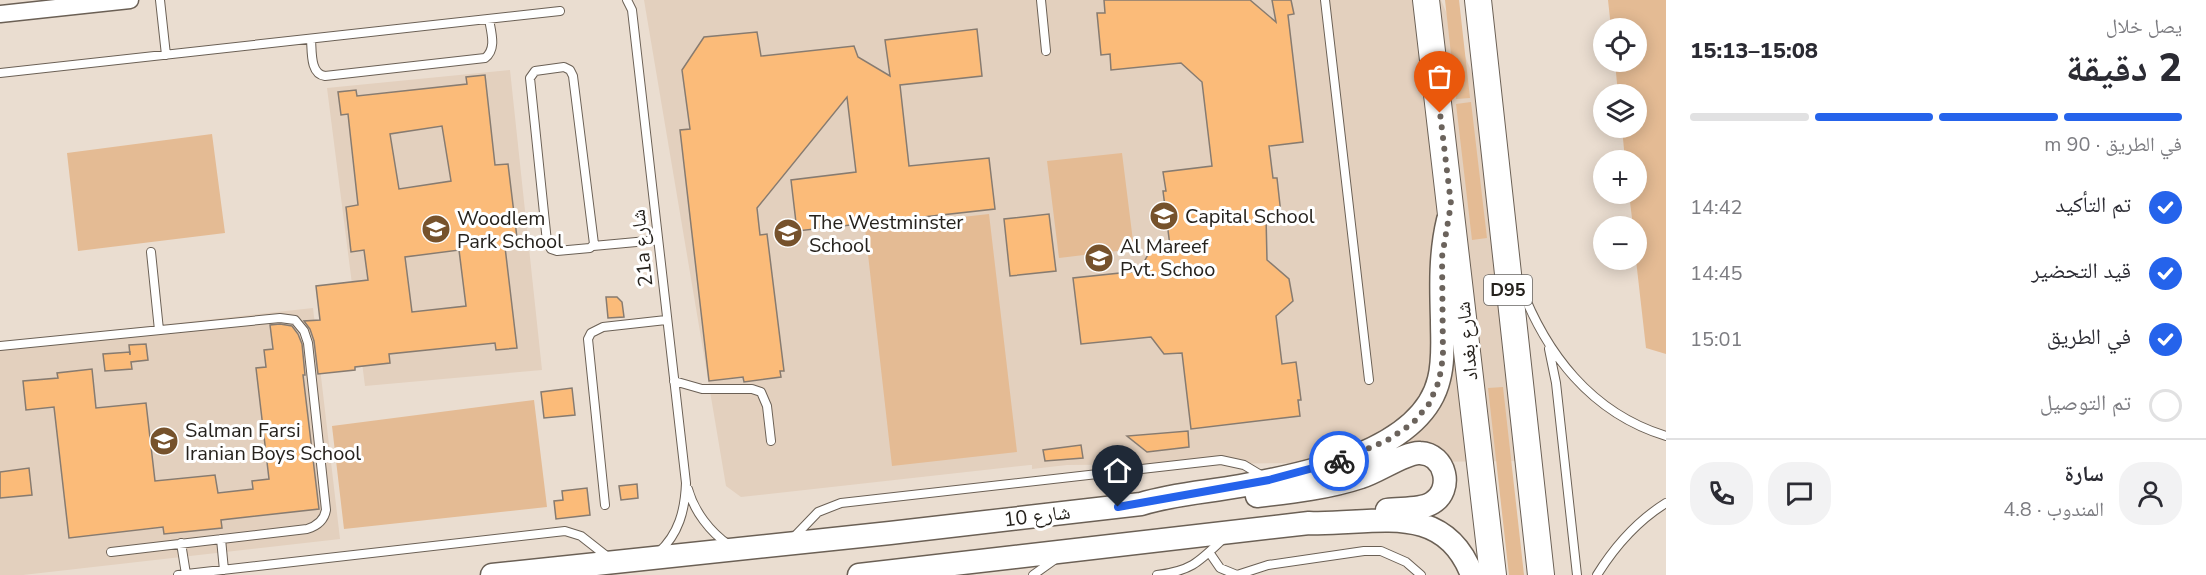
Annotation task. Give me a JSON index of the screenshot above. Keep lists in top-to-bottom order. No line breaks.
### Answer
{"streets":{"main road":["D95","شارع بغداد"],"street":["شارع 10"],"lane":["21a شارع"]},"crossings":[["21a شارع","شارع 10"],["شارع بغداد","شارع 10"]],"places":{"school or university":["Capital School","Woodlem Park School","The Westminster School","Al Mareef Pvt. Schoo","Salman Farsi Iranian Boys School"]},"page":{"heading":["2 دقيقة","يصل خلال","15:08–15:13"],"panel":["سارة","المندوب · 4.8"],"map_buttons":["+","−"],"bar":"في الطريق · 90 m","list":[["تم التأكيد","14:42"],["قيد التحضير","14:45"],["في الطريق","15:01"],"تم التوصيل"]}}
